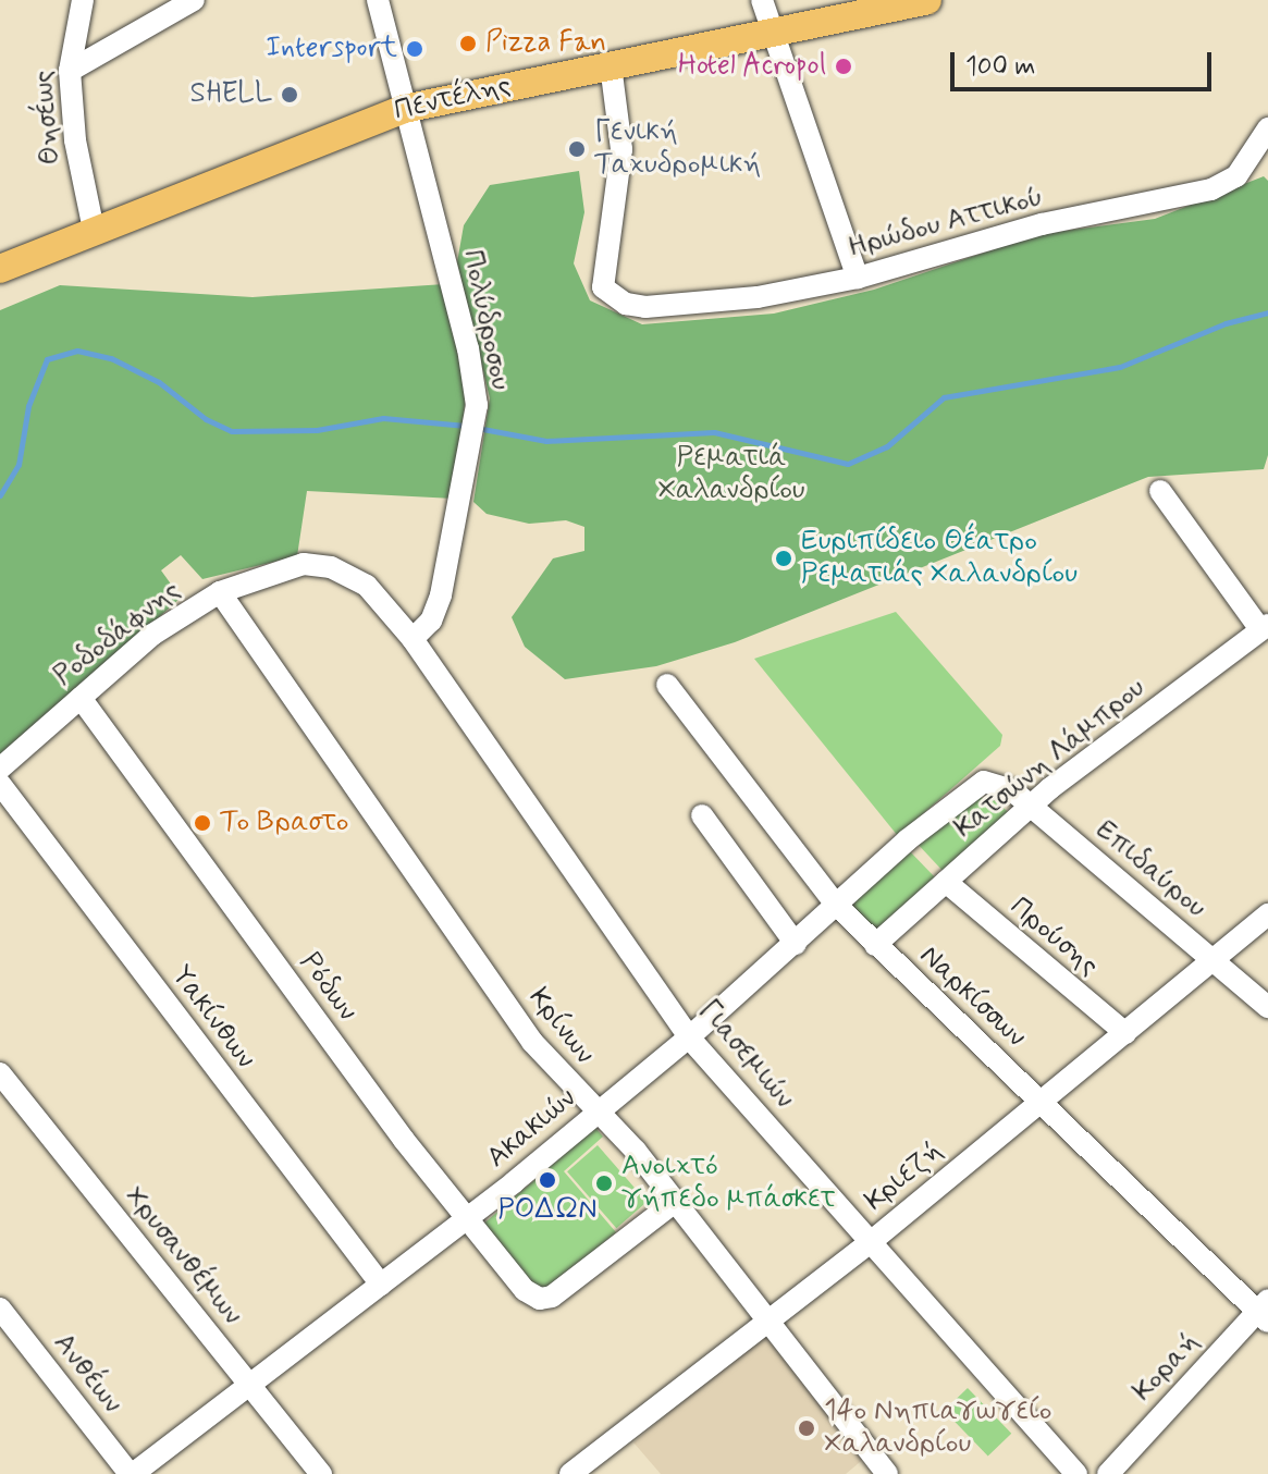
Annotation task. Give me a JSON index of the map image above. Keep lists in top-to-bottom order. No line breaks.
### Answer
{"streets":{"main road":["Πεντέλης"],"street":["Θησέως","Ηρώδου Αττικού","Πολύδροσου","Ροδοδάφνης","Κατσώνη Λάμπρου","Επιδαύρου","Προύσης","Ρόδων","Ναρκίσσων","Υακίνθων","Κρίνων","Γιασεμιών","Ακακιών","Κριεζή","Χρυσανθέμων","Κοραή","Ανθέων"]},"crossings":[["Πεντέλης","Θησέως"],["Πεντέλης","Ηρώδου Αττικού"],["Πεντέλης","Πολύδροσου"],["Πολύδροσου","Ροδοδάφνης"],["Πολύδροσου","Γιασεμιών"],["Ροδοδάφνης","Ρόδων"],["Ροδοδάφνης","Κρίνων"],["Ροδοδάφνης","Γιασεμιών"],["Κατσώνη Λάμπρου","Επιδαύρου"],["Κατσώνη Λάμπρου","Προύσης"],["Κατσώνη Λάμπρου","Ναρκίσσων"],["Επιδαύρου","Ακακιών"],["Επιδαύρου","Κριεζή"],["Προύσης","Κριεζή"],["Ρόδων","Κρίνων"],["Ρόδων","Ακακιών"],["Ναρκίσσων","Ακακιών"],["Ναρκίσσων","Κριεζή"],["Ναρκίσσων","Κοραή"],["Υακίνθων","Ακακιών"],["Κρίνων","Ακακιών"],["Κρίνων","Κριεζή"],["Γιασεμιών","Ακακιών"],["Γιασεμιών","Κριεζή"],["Ακακιών","Χρυσανθέμων"],["Ακακιών","Ανθέων"]],"parks":["Ρεματιά Χαλανδρίου"],"places":["Pizza Fan","Intersport","Hotel Acropol","SHELL","Γενική Ταχυδρομική","Ευριπίδειο Θέατρο Ρεματιάς Χαλανδρίου","Το Βραστο","ΡΟΔΩΝ","Ανοιχτό γήπεδο μπάσκετ","14ο Νηπιαγωγείο Χαλανδρίου"],"scale_bar":"100 m"}
